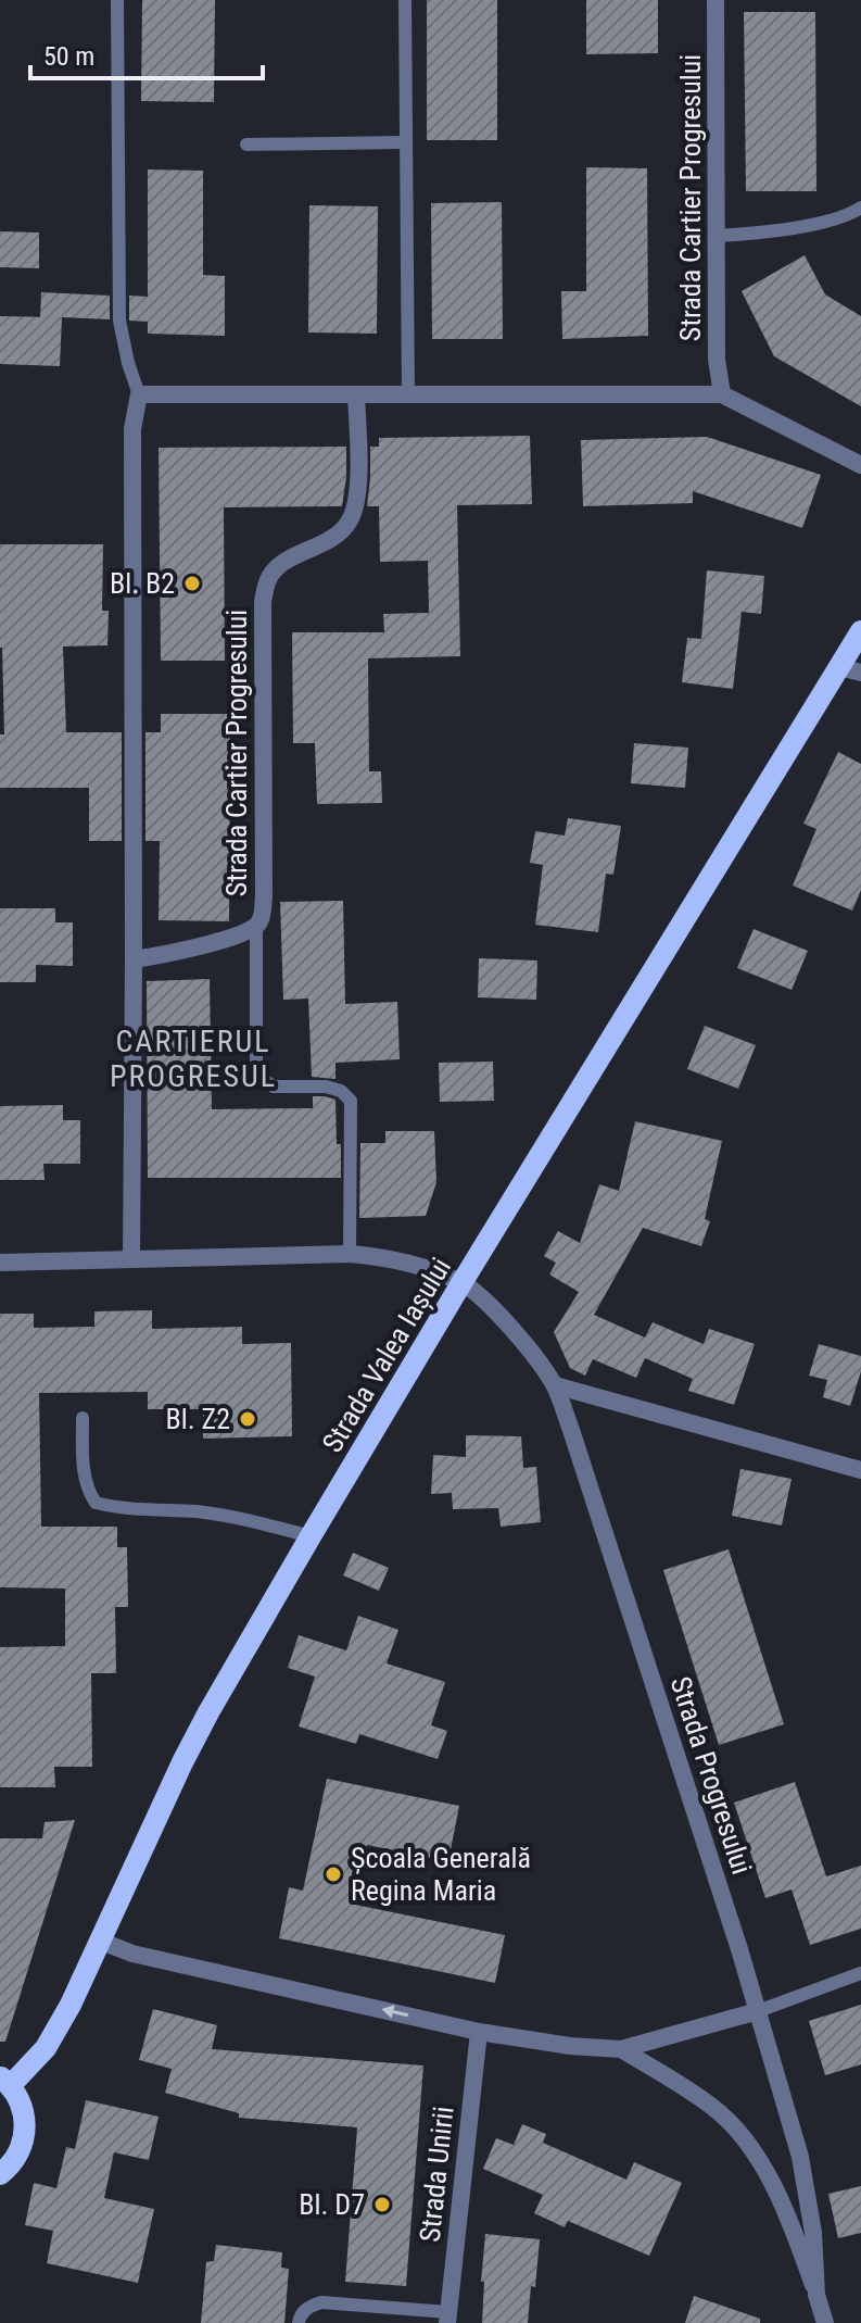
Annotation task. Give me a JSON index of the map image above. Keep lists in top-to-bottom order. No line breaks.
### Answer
{"streets":{"main road":["Strada Valea Iașului"],"street":["Strada Cartier Progresului","Strada Progresului","Strada Unirii"]},"crossings":[["Strada Valea Iașului","Strada Progresului"]],"districts":["CARTIERUL PROGRESUL"],"places":["Bl. B2","Bl. Z2","Școala Generală Regina Maria","Bl. D7"],"scale_bar":"50 m"}
